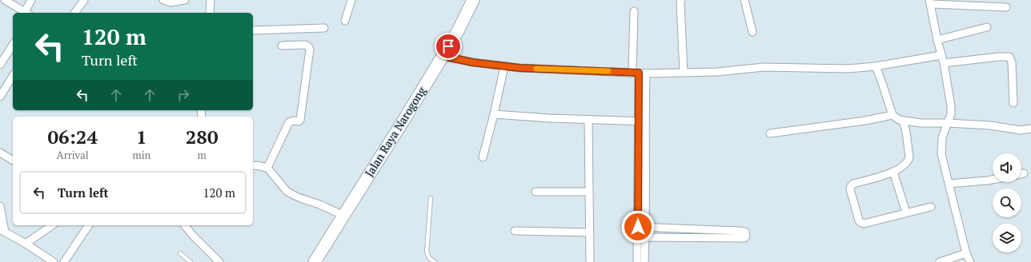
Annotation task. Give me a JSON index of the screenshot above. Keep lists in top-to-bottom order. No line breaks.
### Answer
{"streets":{"main road":["Jalan Raya Narogong"]},"page":{"turn":["120 m","Turn left"],"eta":["06:24","Arrival","1","min","280","m"],"list":[{"name":"Turn left","value":"120 m"}]}}
